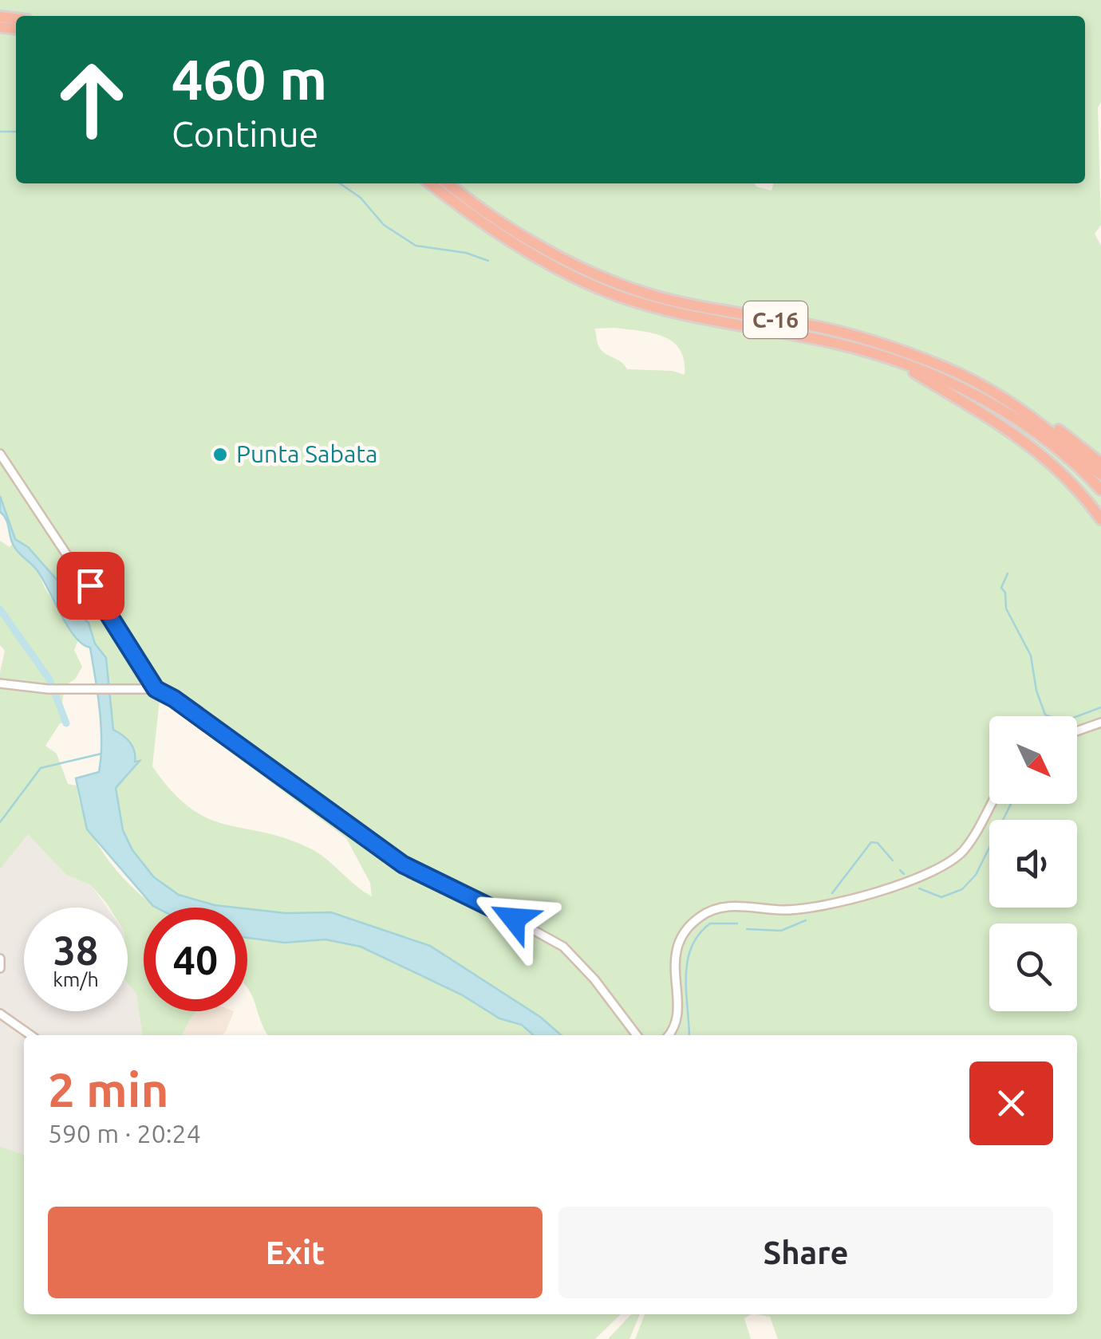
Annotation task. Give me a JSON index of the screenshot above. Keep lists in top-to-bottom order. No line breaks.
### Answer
{"streets":{"highway":["C-16"]},"places":["Punta Sabata"],"north":"bottom right","page":{"turn":["460 m","Continue"],"speed":"38 km/h","limit":"40","heading":["2 min","590 m · 20:24"],"buttons":["Exit","Share"]}}
